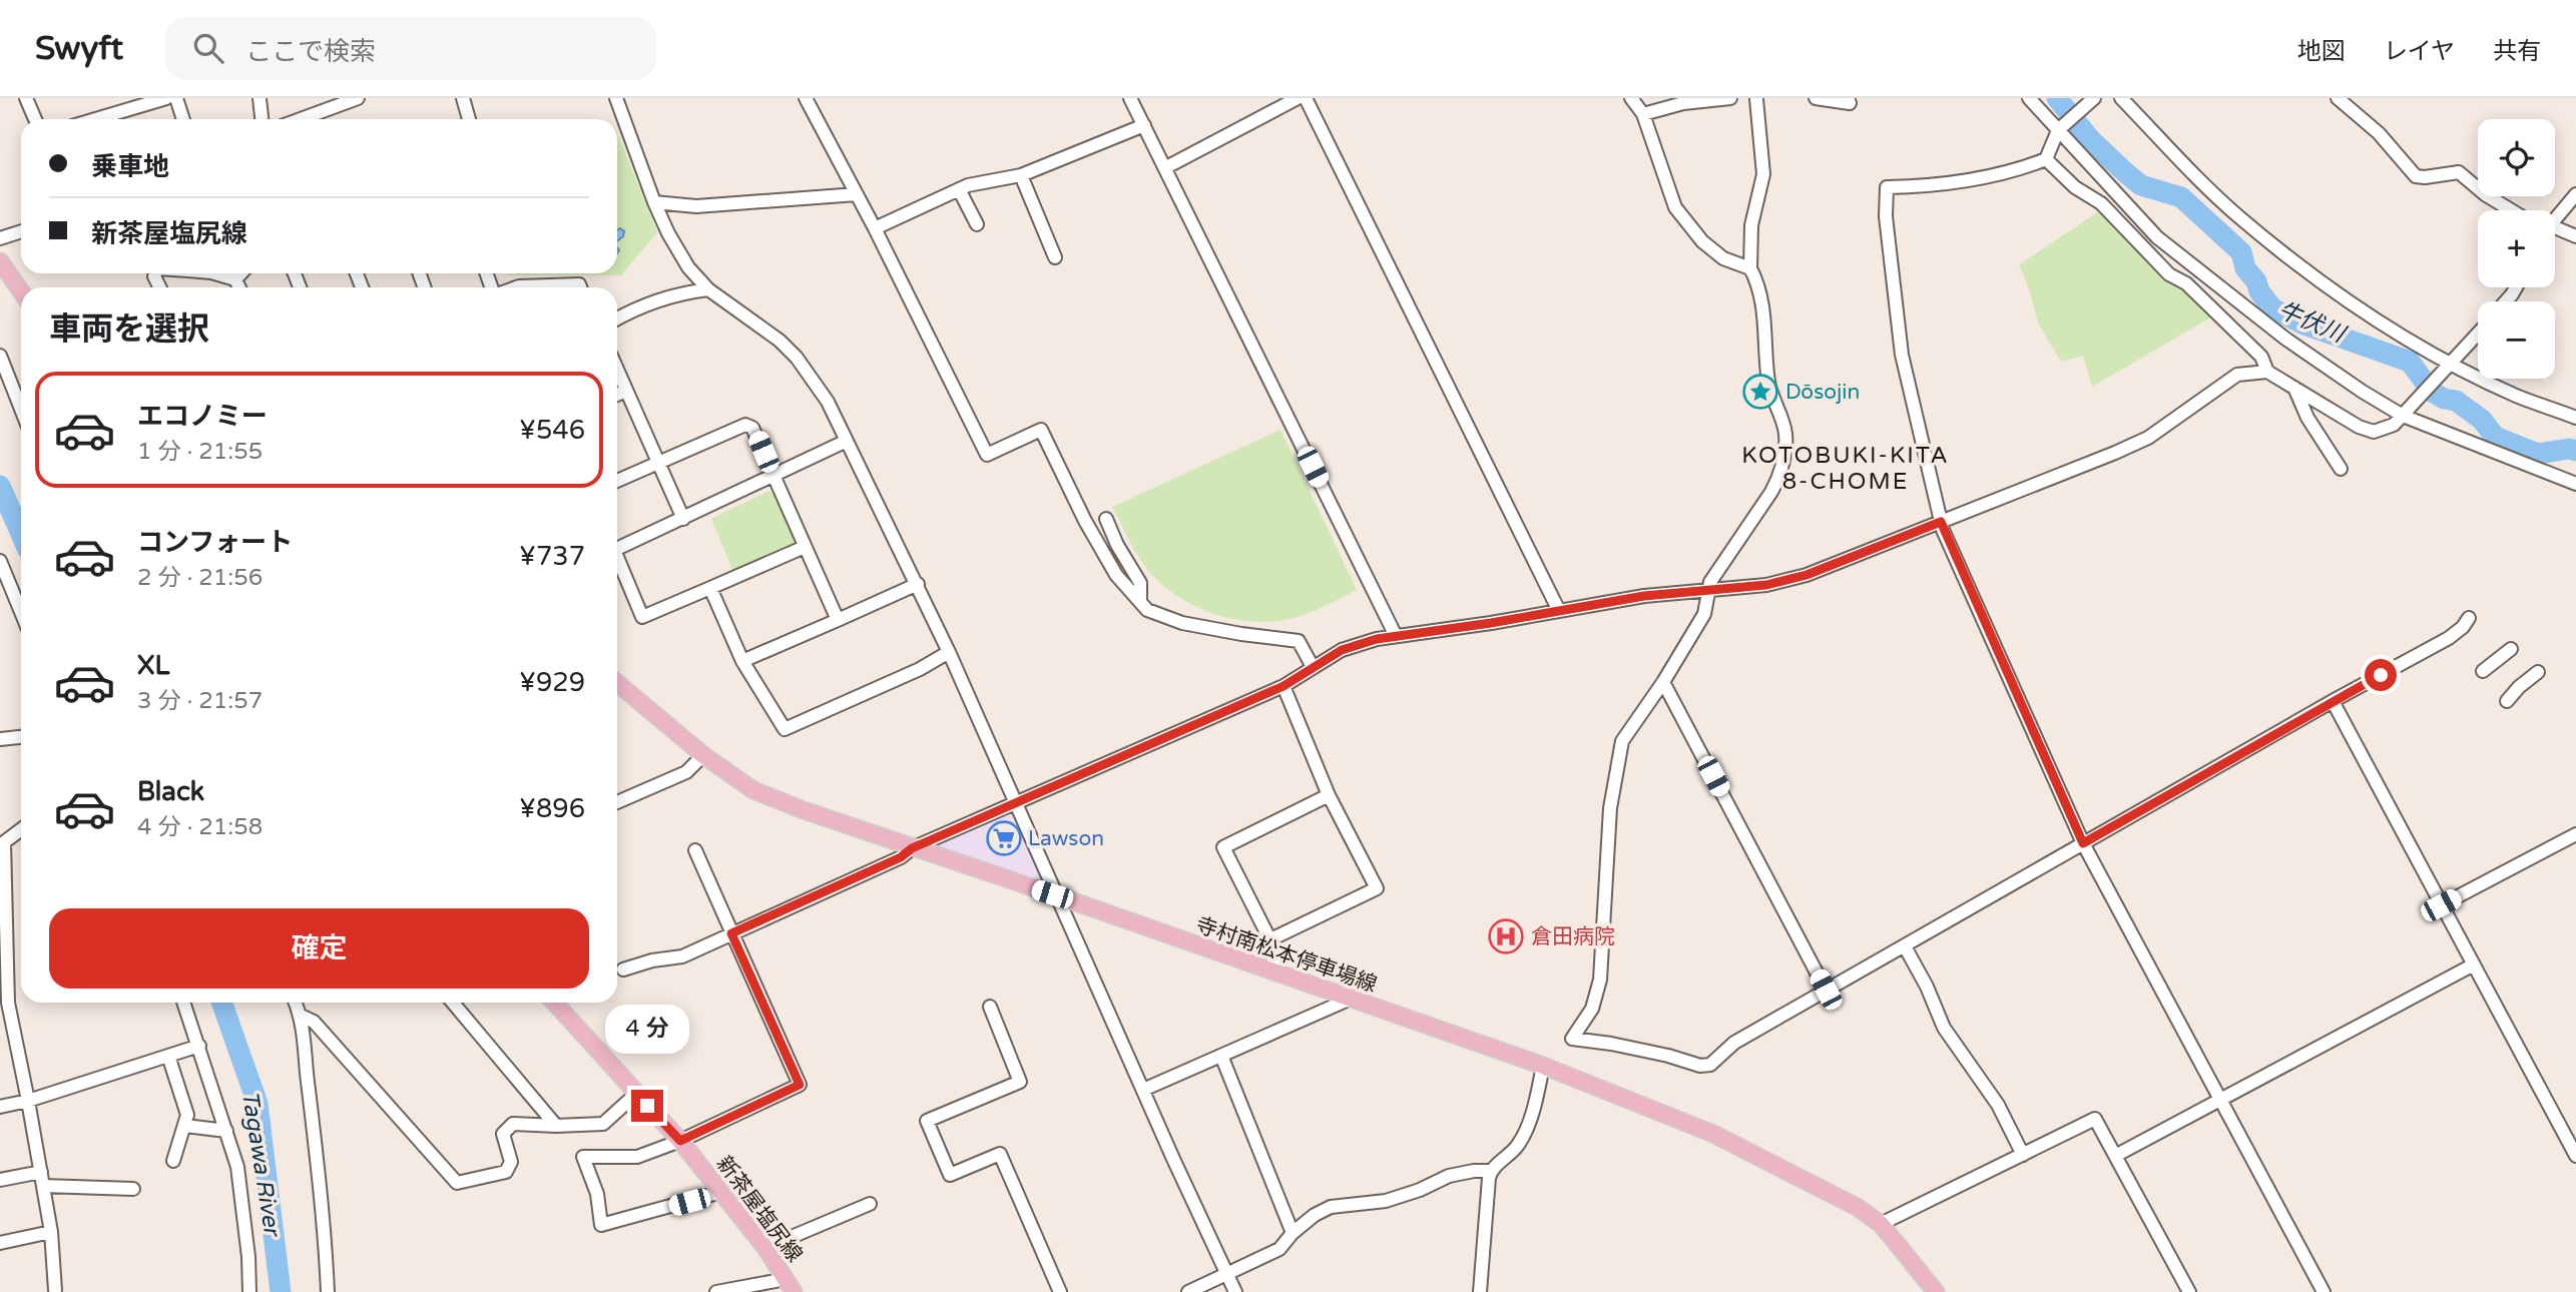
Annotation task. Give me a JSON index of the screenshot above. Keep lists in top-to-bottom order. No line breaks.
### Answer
{"streets":{"main road":["寺村南松本停車場線","新茶屋塩尻線"]},"districts":["KOTOBUKI-KITA 8-CHOME"],"water":["牛伏川","Tagawa River"],"places":{"place":["Dōsojin"],"supermarket":["Lawson"],"hospital":["倉田病院"]},"page":{"header":"Swyft","search":"ここで検索","nav":["地図","レイヤ","共有"],"map_buttons":["+","−"],"banner":["乗車地","新茶屋塩尻線"],"heading":"車両を選択","list":[{"name":"エコノミー","note":"1 分 · 21:55","value":"¥546"},{"name":"コンフォート","note":"2 分 · 21:56","value":"¥737"},{"name":"XL","note":"3 分 · 21:57","value":"¥929"},{"name":"Black","note":"4 分 · 21:58","value":"¥896"}],"buttons":"確定","bubble":"4 分"}}
